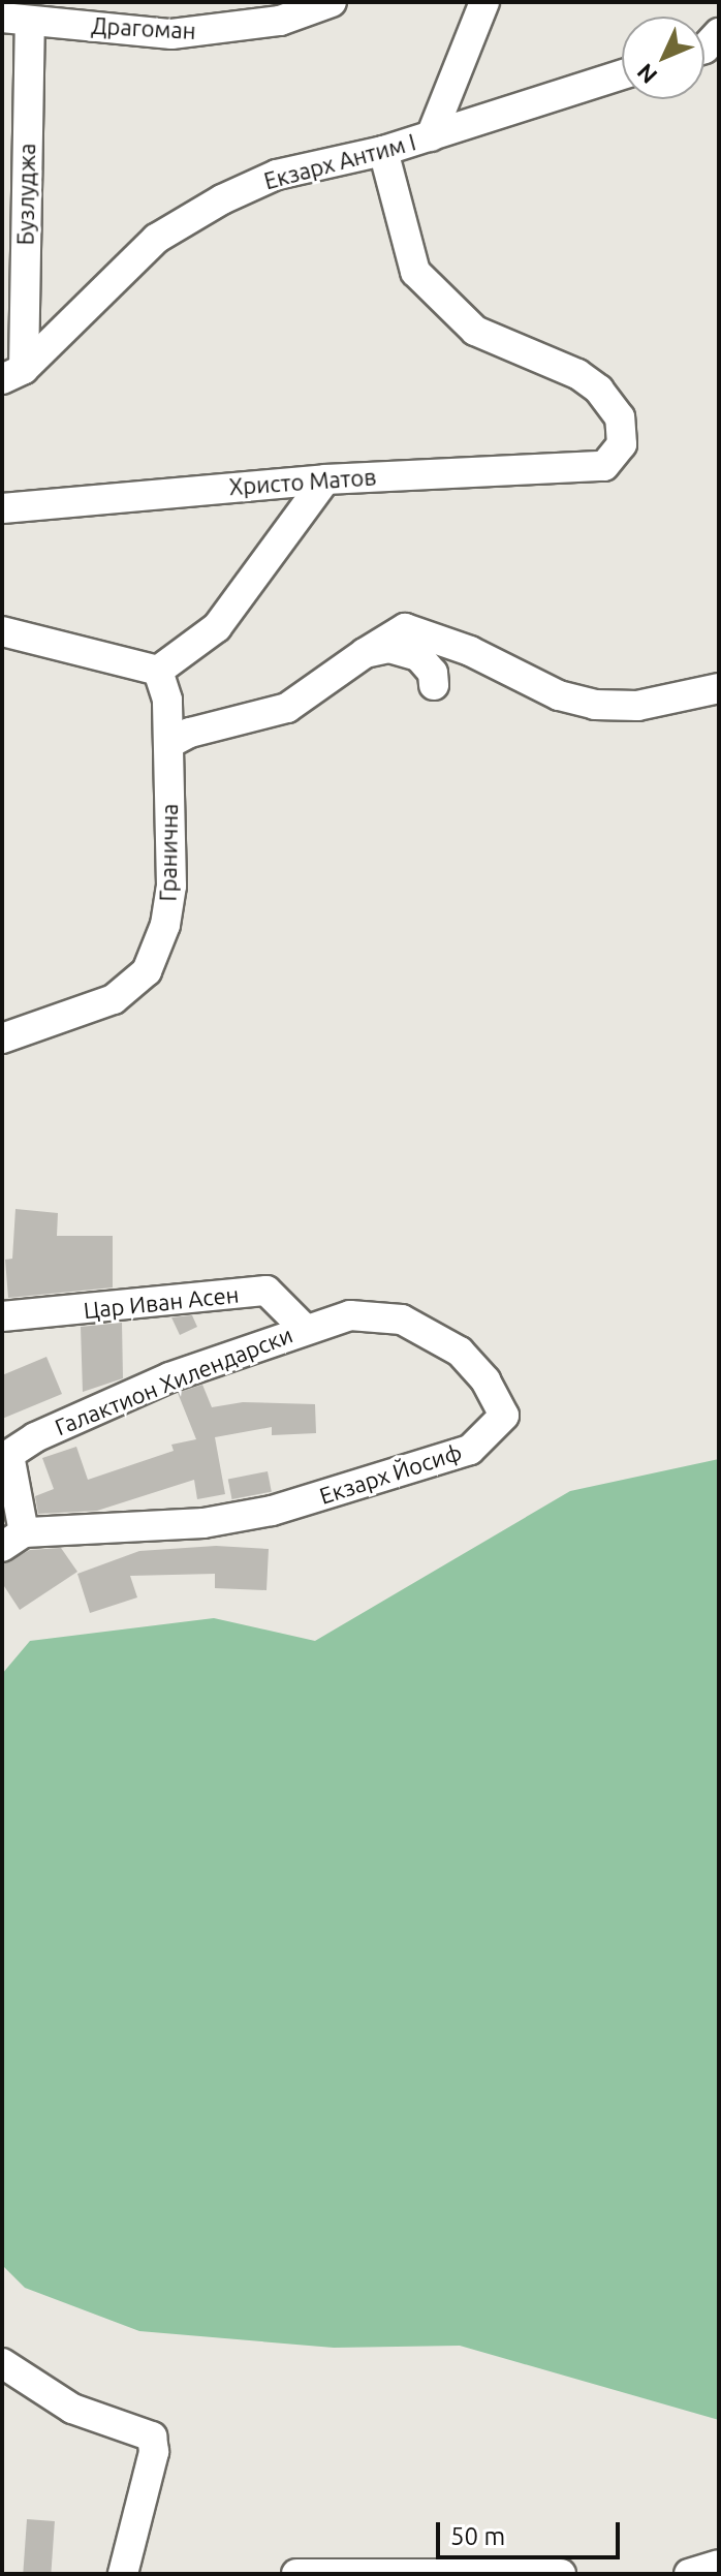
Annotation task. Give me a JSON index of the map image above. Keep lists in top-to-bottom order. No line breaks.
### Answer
{"streets":{"street":["Драгоман","Екзарх Антим I","Бузлуджа","Христо Матов","Гранична","Цар Иван Асен","Галактион Хилендарски","Екзарх Йосиф"]},"crossings":[["Драгоман","Бузлуджа"],["Екзарх Антим I","Бузлуджа"],["Екзарх Антим I","Христо Матов"],["Цар Иван Асен","Галактион Хилендарски"],["Цар Иван Асен","Екзарх Йосиф"],["Галактион Хилендарски","Екзарх Йосиф"]],"scale_bar":"50 m","north":"bottom left"}
